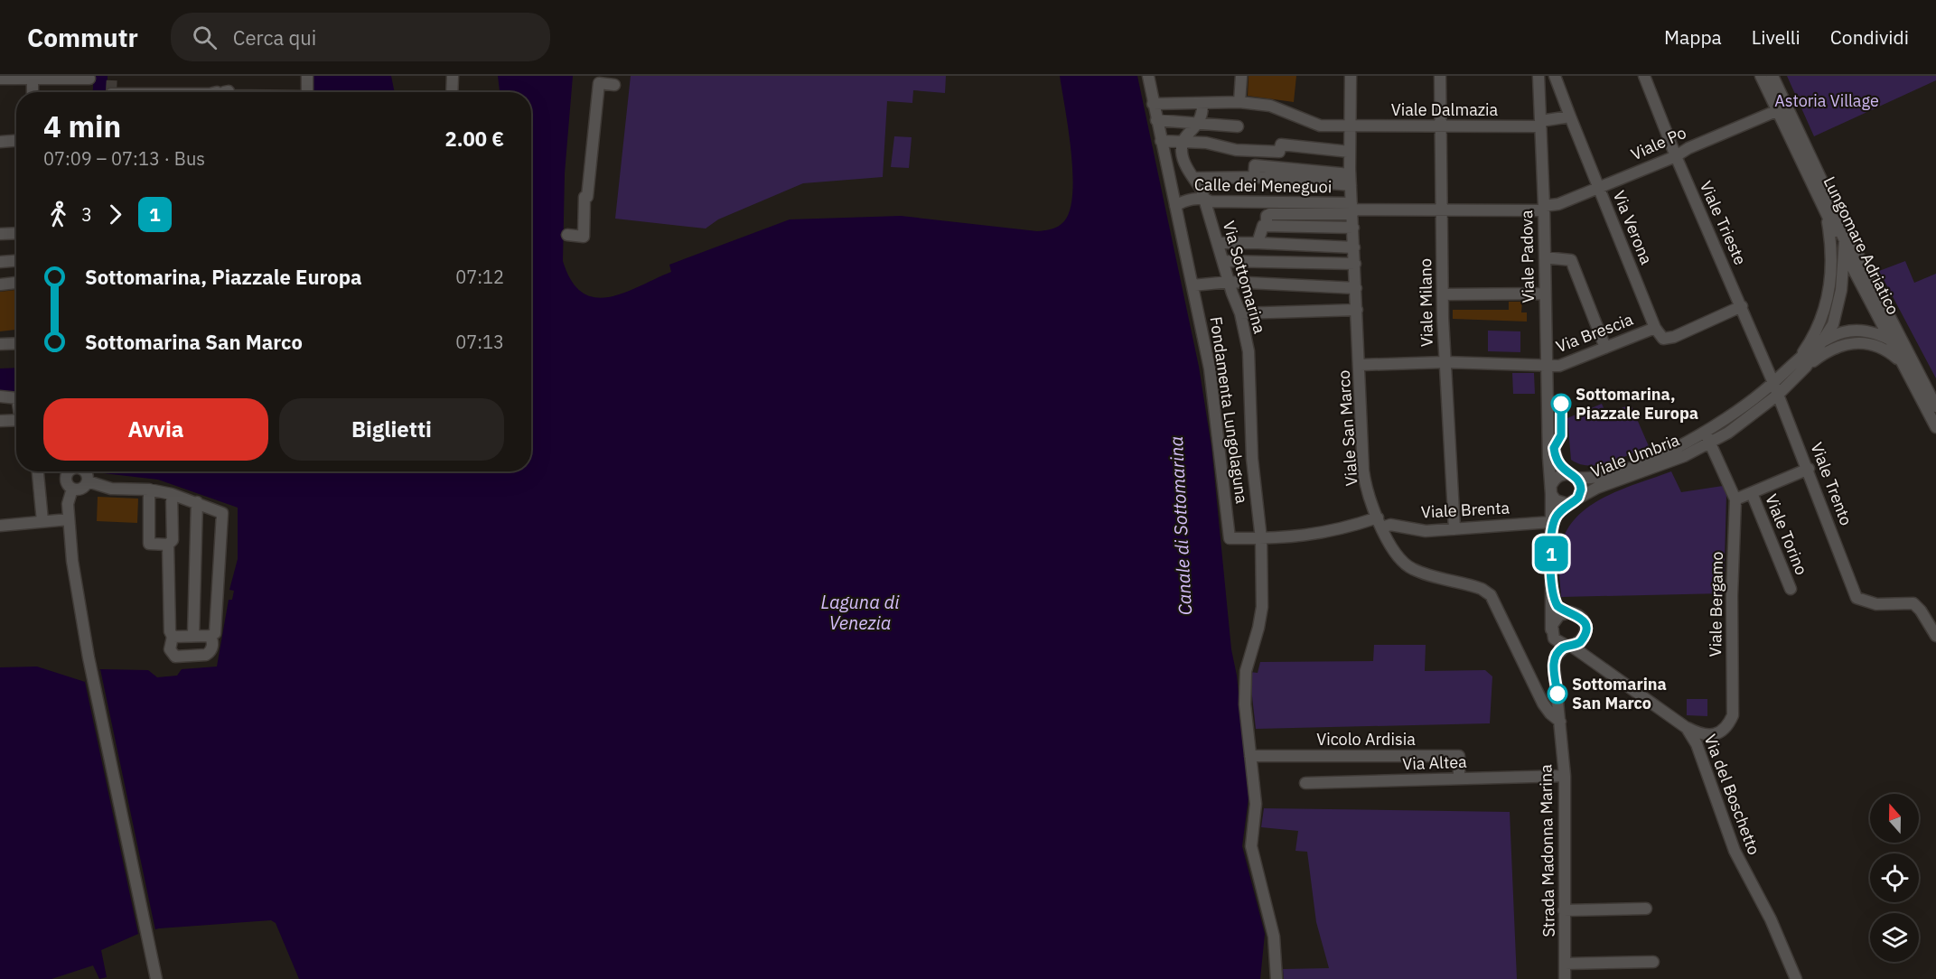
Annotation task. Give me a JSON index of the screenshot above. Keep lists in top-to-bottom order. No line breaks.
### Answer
{"streets":{"street":["Viale Dalmazia","Viale Po","Calle dei Meneguoi","Viale Trieste","Via Verona","Lungomare Adriatico","Viale Padova","Via Sottomarina","Viale Milano","Via Brescia","Fondamenta Lungolaguna","Viale San Marco","Viale Umbria","Viale Trento","Viale Brenta","Viale Torino","Viale Bergamo","Vicolo Ardisia","Via Altea","Via del Boschetto","Strada Madonna Marina"]},"crossings":[["Viale Dalmazia","Viale Padova"],["Viale Dalmazia","Viale Milano"],["Viale Dalmazia","Fondamenta Lungolaguna"],["Viale Dalmazia","Viale San Marco"],["Viale Po","Calle dei Meneguoi"],["Viale Po","Viale Trieste"],["Viale Po","Via Verona"],["Viale Po","Lungomare Adriatico"],["Viale Po","Viale Padova"],["Viale Po","Viale Milano"],["Viale Po","Viale San Marco"],["Calle dei Meneguoi","Via Sottomarina"],["Calle dei Meneguoi","Fondamenta Lungolaguna"],["Calle dei Meneguoi","Viale San Marco"],["Viale Trieste","Viale Umbria"],["Viale Trieste","Viale Trento"],["Via Verona","Via Brescia"],["Lungomare Adriatico","Viale Umbria"],["Viale Padova","Via Brescia"],["Viale Padova","Viale Umbria"],["Viale Padova","Viale Brenta"],["Viale Padova","Via del Boschetto"],["Via Sottomarina","Fondamenta Lungolaguna"],["Via Sottomarina","Vicolo Ardisia"],["Viale Milano","Via Brescia"],["Viale Milano","Viale Brenta"],["Via Brescia","Viale San Marco"],["Fondamenta Lungolaguna","Viale San Marco"],["Fondamenta Lungolaguna","Viale Brenta"],["Viale San Marco","Viale Brenta"],["Viale San Marco","Strada Madonna Marina"],["Viale Umbria","Viale Trento"],["Viale Umbria","Viale Bergamo"],["Viale Bergamo","Via del Boschetto"],["Vicolo Ardisia","Via Altea"],["Via Altea","Strada Madonna Marina"]],"water":["Canale di Sottomarina","Laguna di Venezia"],"parks":["Astoria Village"],"places":["Sottomarina, Piazzale Europa","Sottomarina San Marco"],"lines":["bus line 1"],"north":"top","page":{"header":"Commutr","search":"Cerca qui","nav":["Mappa","Livelli","Condividi"],"on_map":"1","heading":["4 min","07:09 – 07:13 · Bus","2.00 €"],"legs":["3","1"],"list":[{"name":"Sottomarina, Piazzale Europa","value":"07:12"},{"name":"Sottomarina San Marco","value":"07:13"}],"buttons":["Avvia","Biglietti"]}}
